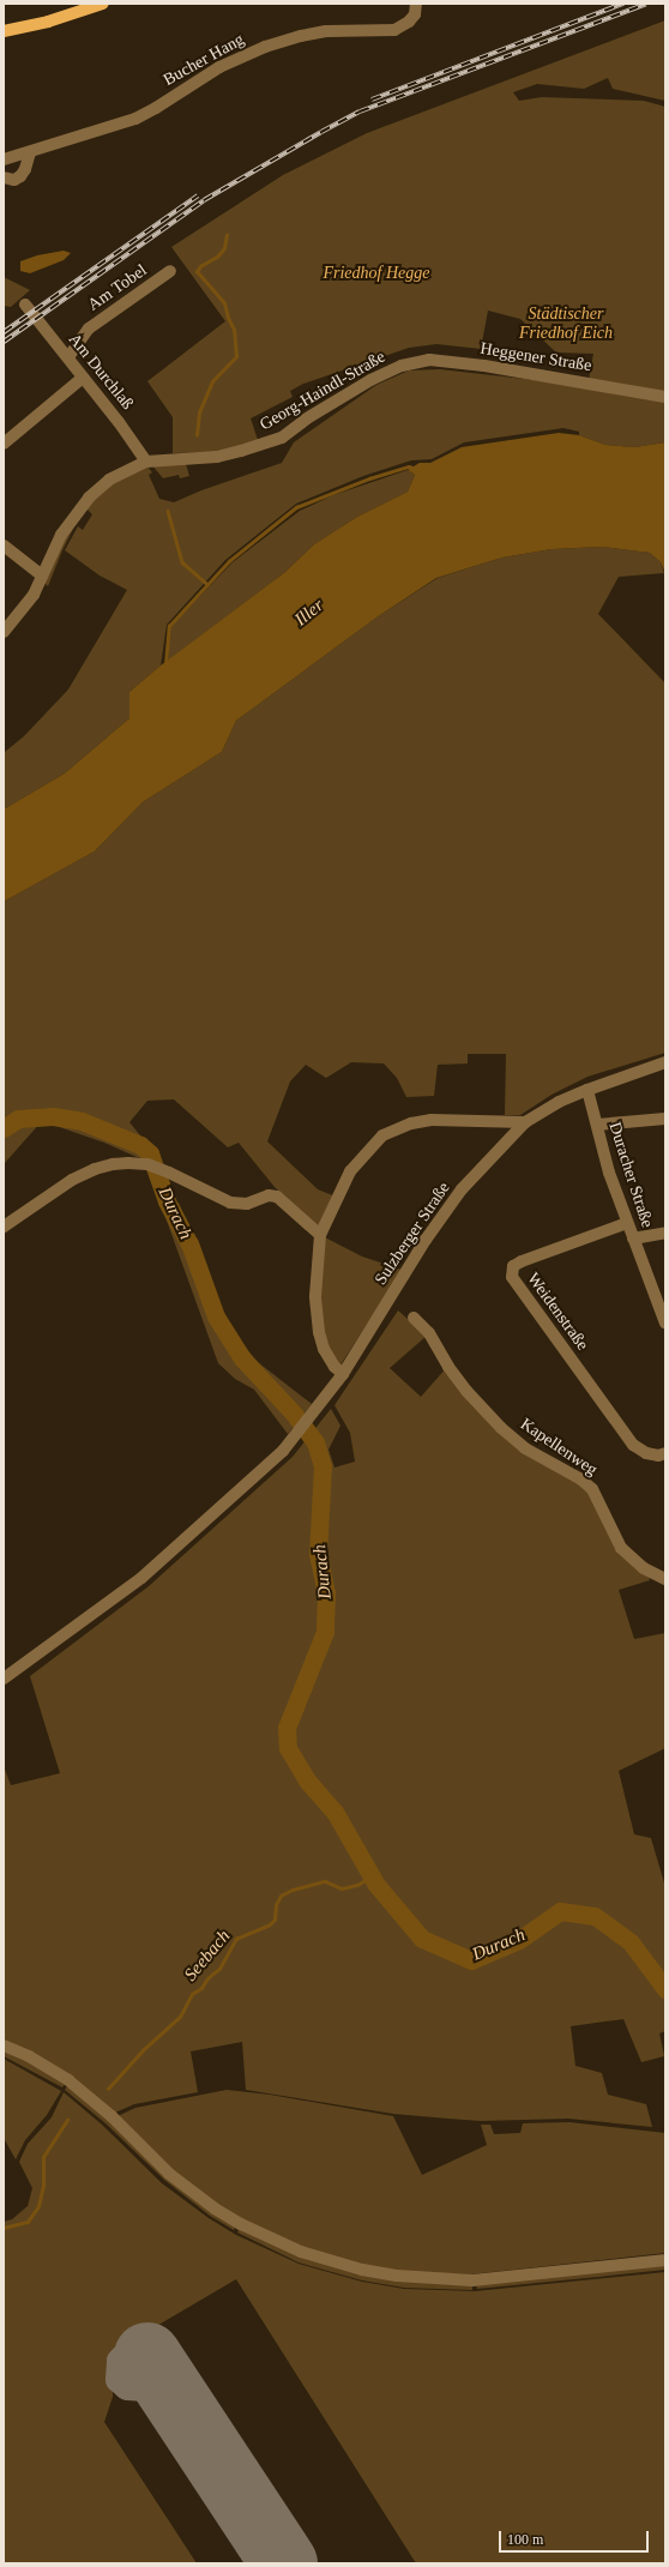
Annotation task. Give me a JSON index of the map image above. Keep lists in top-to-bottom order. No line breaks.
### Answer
{"streets":{"street":["Bucher Hang","Am Tobel","Heggener Straße","Am Durchlaß","Georg-Haindl-Straße","Duracher Straße","Sulzberger Straße","Weidenstraße","Kapellenweg"]},"crossings":[["Am Tobel","Am Durchlaß"],["Heggener Straße","Georg-Haindl-Straße"],["Am Durchlaß","Georg-Haindl-Straße"],["Duracher Straße","Sulzberger Straße"],["Duracher Straße","Weidenstraße"]],"water":["Iller","Durach","Seebach"],"parks":["Friedhof Hegge","Städtischer Friedhof Eich"],"scale_bar":"100 m"}
